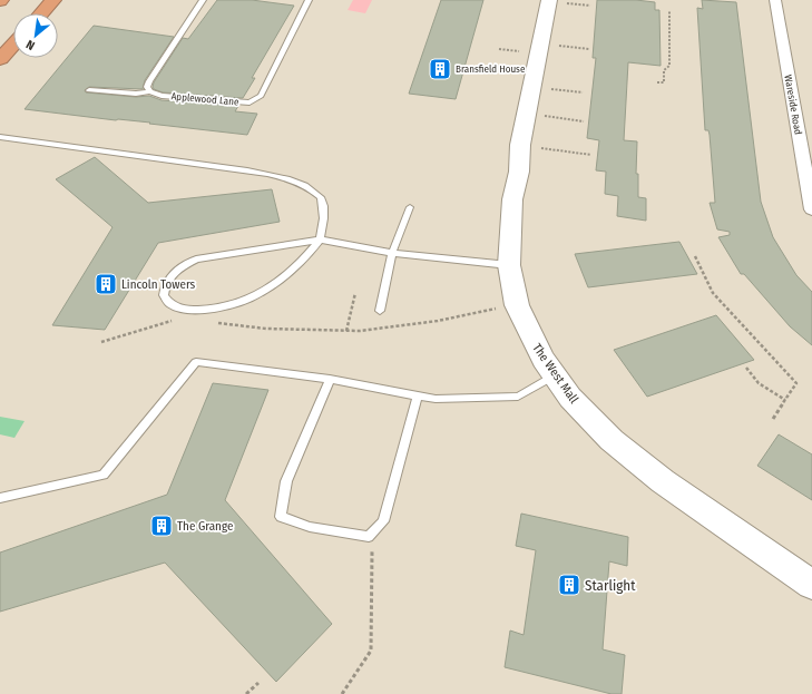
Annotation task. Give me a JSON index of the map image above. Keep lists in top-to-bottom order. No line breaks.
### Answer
{"streets":{"main road":["The West Mall"],"street":["Wareside Road"],"lane":["Applewood Lane"]},"places":{"building":["Bransfield House","Lincoln Towers","The Grange","Starlight"]},"north":"bottom left"}
